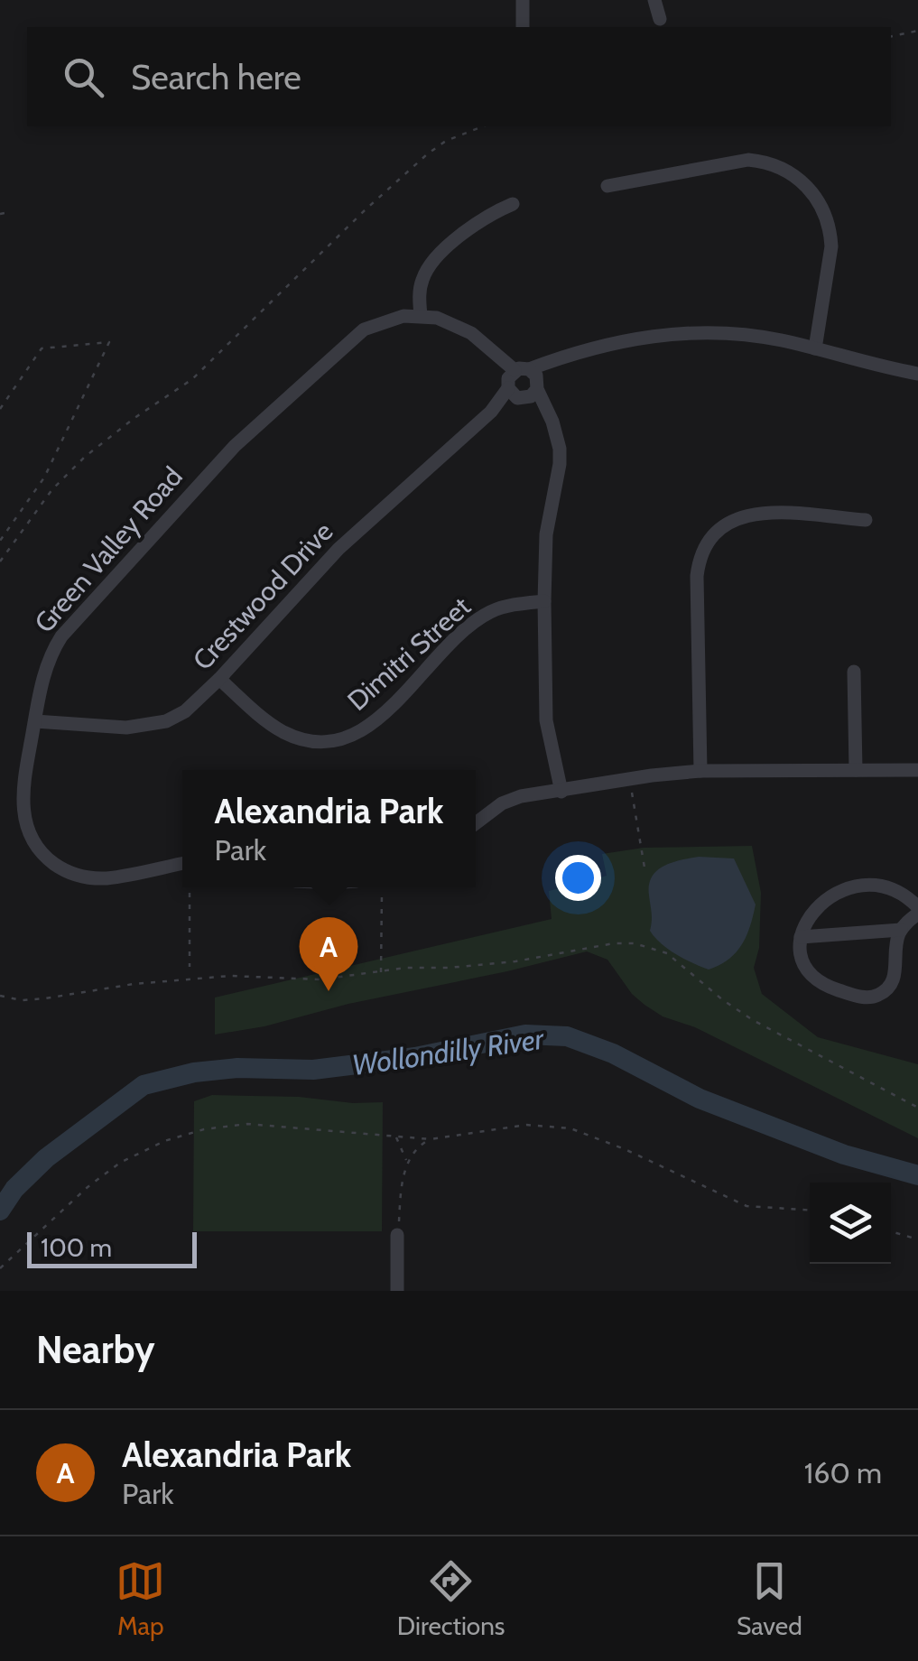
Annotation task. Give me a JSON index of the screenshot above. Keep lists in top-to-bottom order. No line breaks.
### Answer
{"streets":{"street":["Green Valley Road","Crestwood Drive","Dimitri Street"]},"crossings":[["Green Valley Road","Crestwood Drive"],["Green Valley Road","Dimitri Street"],["Crestwood Drive","Dimitri Street"]],"water":["Wollondilly River"],"scale_bar":"100 m","page":{"search":"Search here","popup":["Alexandria Park","Park"],"pins":"A","scale":"100 m","heading":"Nearby","list":[{"mark":"A","name":"Alexandria Park","note":"Park","value":"160 m"}],"nav":["Map","Directions","Saved"]}}
